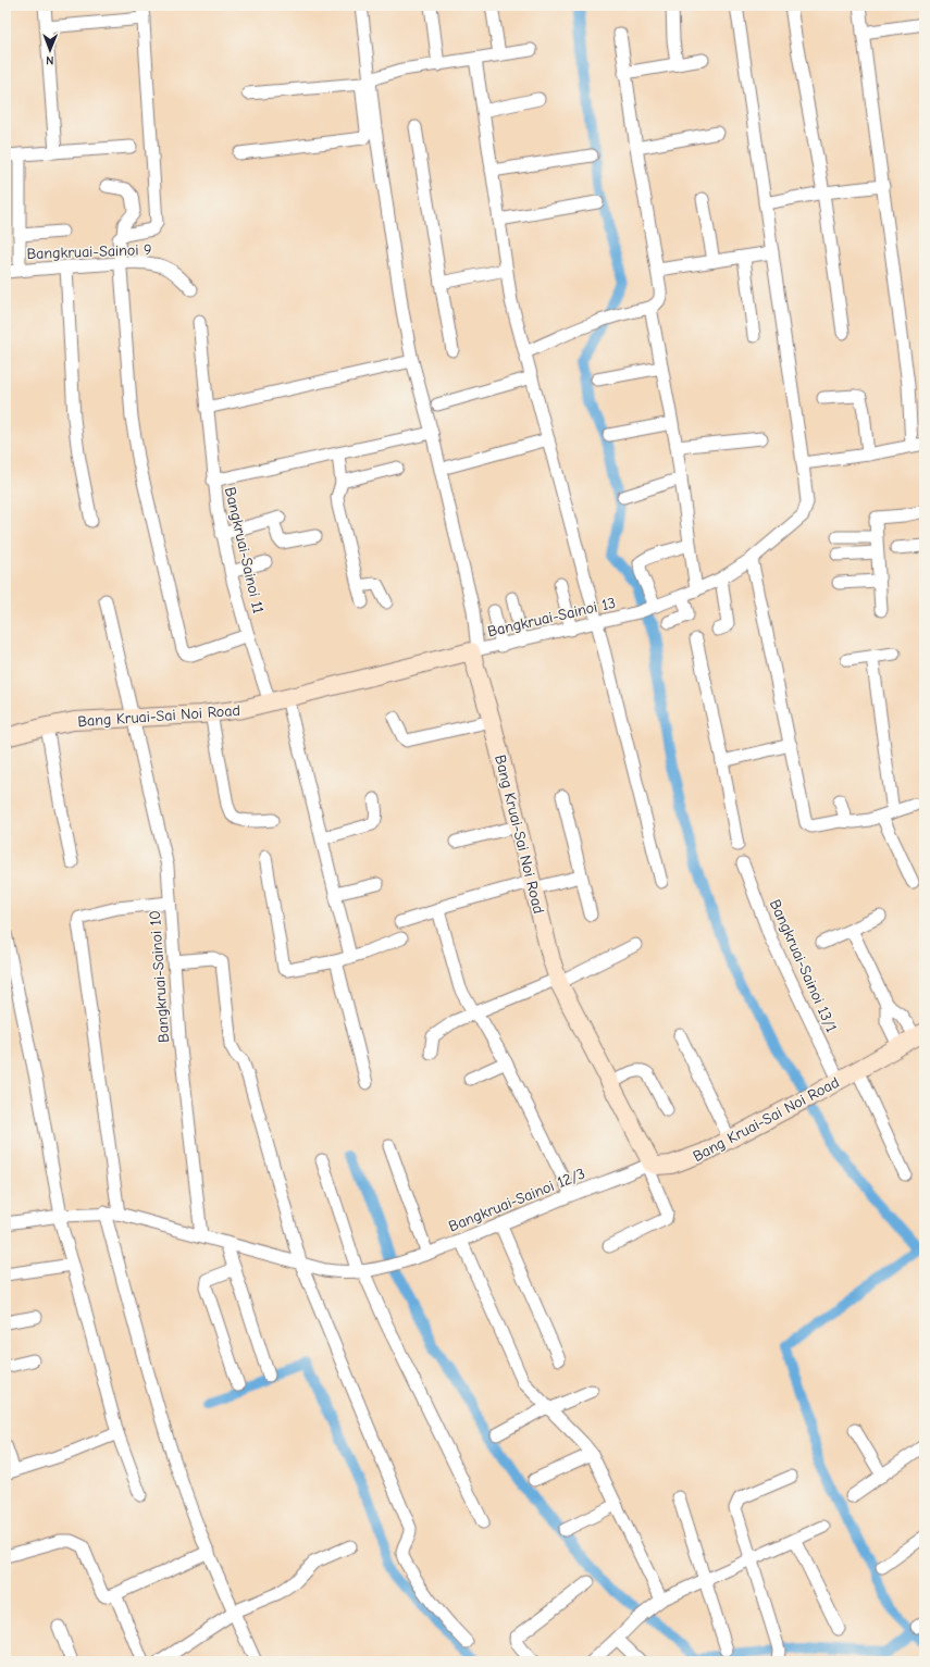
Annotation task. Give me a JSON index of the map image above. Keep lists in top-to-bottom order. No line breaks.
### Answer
{"streets":{"main road":["Bang Kruai-Sai Noi Road"],"street":["Bangkruai-Sainoi 9","Bangkruai-Sainoi 11","Bangkruai-Sainoi 13","Bangkruai-Sainoi 13/1","Bangkruai-Sainoi 10","Bangkruai-Sainoi 12/3"]},"crossings":[["Bangkruai-Sainoi 11","Bang Kruai-Sai Noi Road"],["Bangkruai-Sainoi 13","Bang Kruai-Sai Noi Road"],["Bang Kruai-Sai Noi Road","Bangkruai-Sainoi 13/1"],["Bang Kruai-Sai Noi Road","Bangkruai-Sainoi 10"],["Bang Kruai-Sai Noi Road","Bangkruai-Sainoi 12/3"],["Bangkruai-Sainoi 10","Bangkruai-Sainoi 12/3"]],"north":"bottom"}
